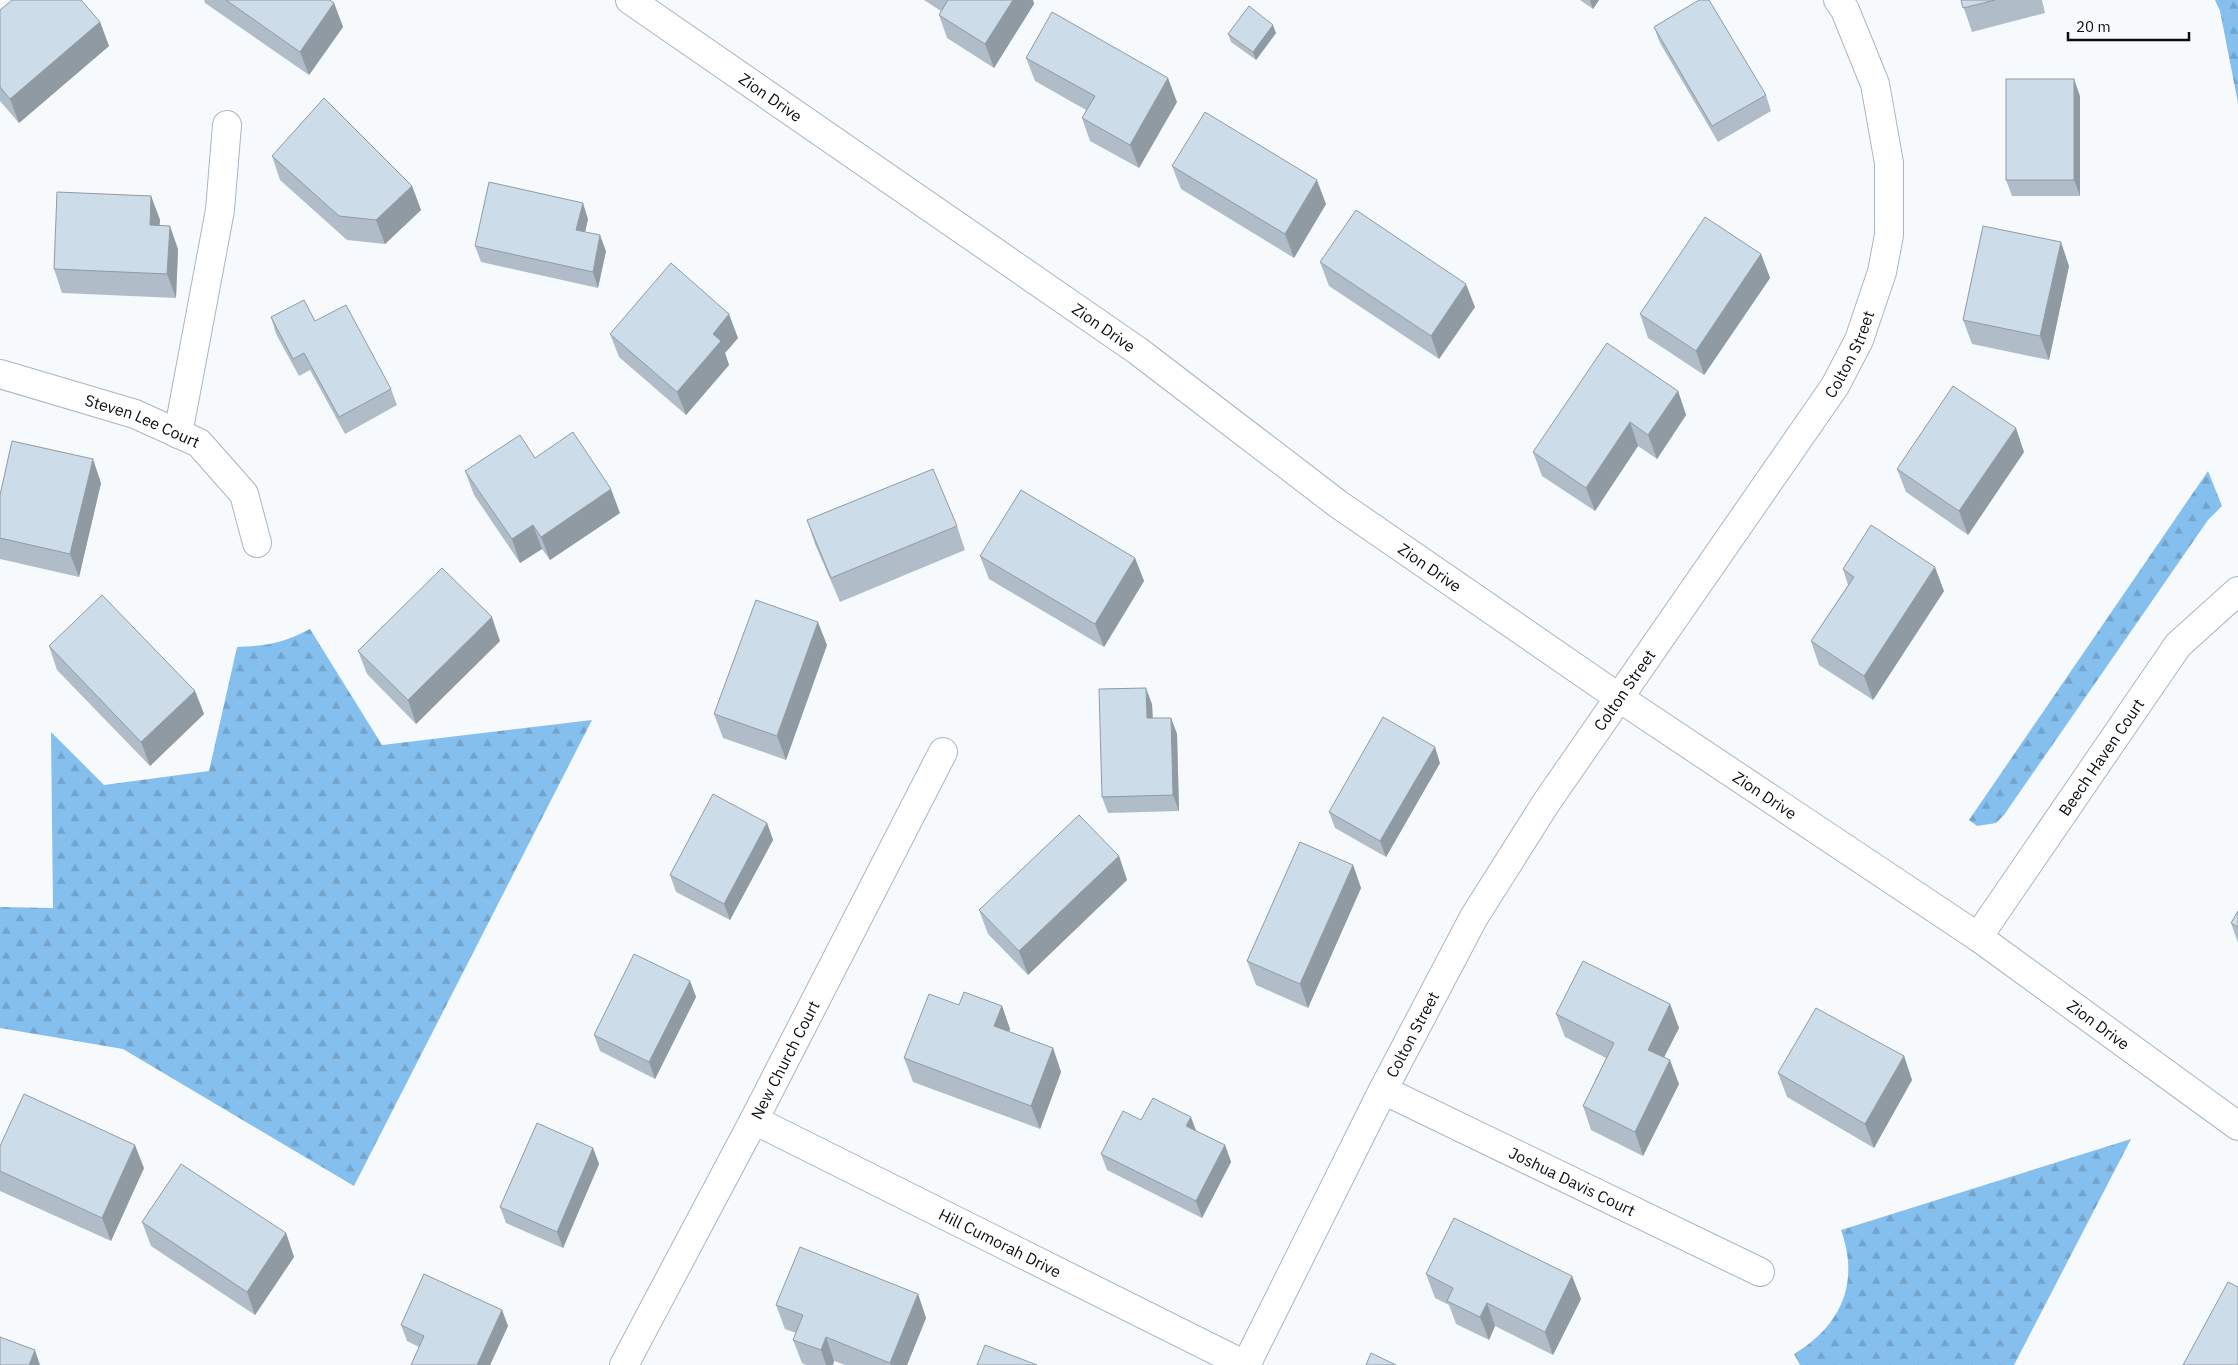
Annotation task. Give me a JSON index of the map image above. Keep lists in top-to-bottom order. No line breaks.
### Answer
{"streets":{"street":["Zion Drive","Colton Street","Steven Lee Court","Beech Haven Court","New Church Court","Joshua Davis Court","Hill Cumorah Drive"]},"crossings":[["Zion Drive","Colton Street"],["Zion Drive","Beech Haven Court"],["Colton Street","Joshua Davis Court"],["Colton Street","Hill Cumorah Drive"],["New Church Court","Hill Cumorah Drive"]],"scale_bar":"20 m"}
